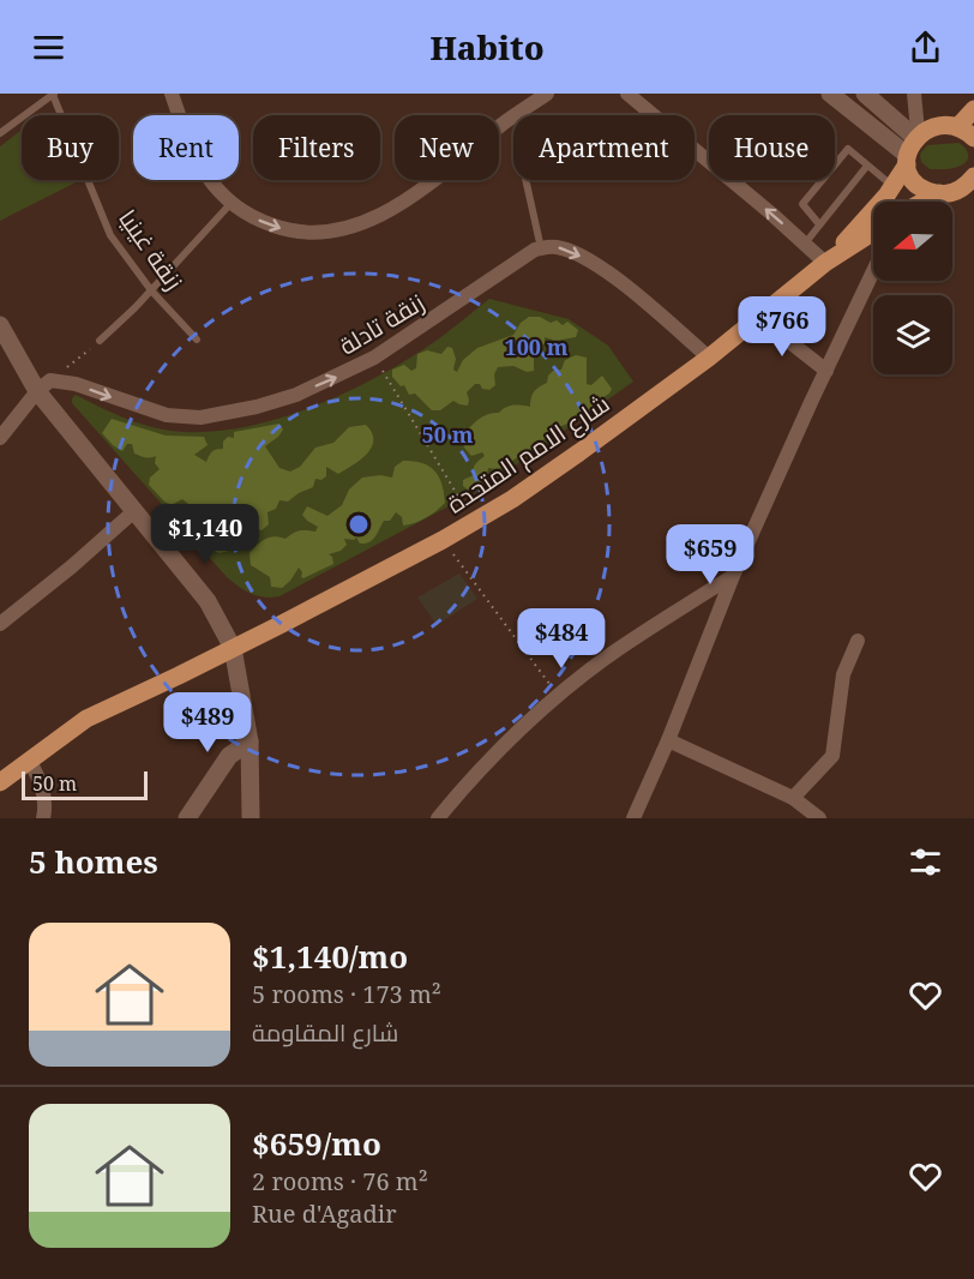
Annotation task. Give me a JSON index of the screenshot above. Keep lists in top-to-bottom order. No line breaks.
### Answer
{"streets":{"main road":["شارع الامم المتحدة"],"street":["زنقة تادلة"],"lane":["زنقة غينيا"]},"one_way":["زنقة تادلة"],"scale_bar":"50 m","north":"left","page":{"header":"Habito","chip":["Buy","Rent","Filters","New","Apartment","House"],"price":["$766","$1,140","$659","$484","$489"],"scale":"50 m","heading":"5 homes","list":[{"name":"$1,140/mo","note":"5 rooms · 173 m² · شارع المقاومة"},{"name":"$659/mo","note":"2 rooms · 76 m² · Rue d'Agadir"}]},"rings":["100 m","50 m"]}
